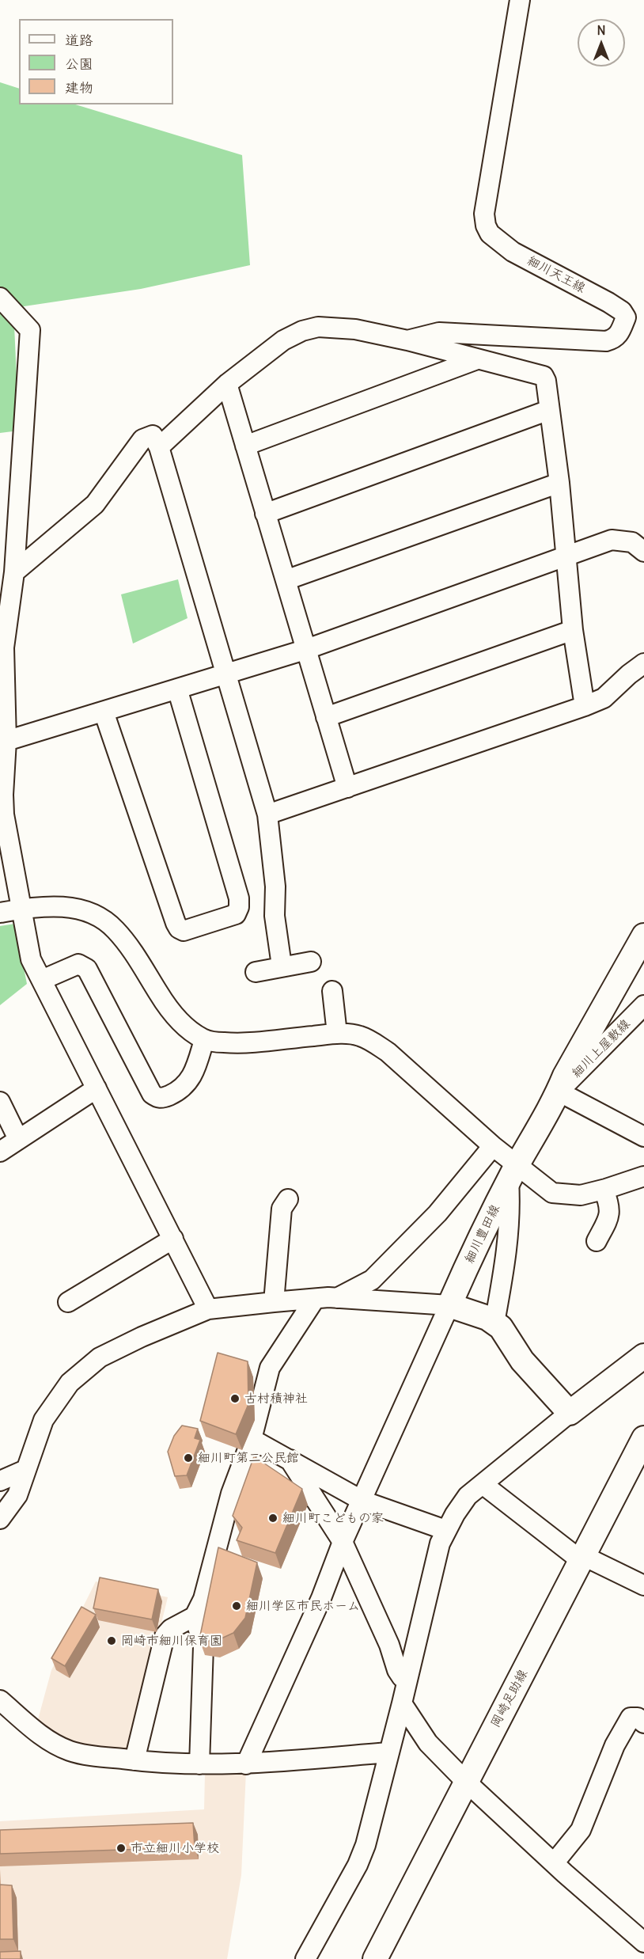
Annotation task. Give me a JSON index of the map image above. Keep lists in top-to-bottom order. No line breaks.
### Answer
{"streets":{"main road":["細川豊田線","岡崎足助線"],"street":["細川天王線","細川上屋敷線"]},"crossings":[["細川上屋敷線","細川豊田線"]],"places":["古村積神社","細川町第二公民館","細川町こどもの家","細川学区市民ホーム","岡崎市細川保育園","市立細川小学校"],"legend":["道路","公園","建物"],"north":"top"}
